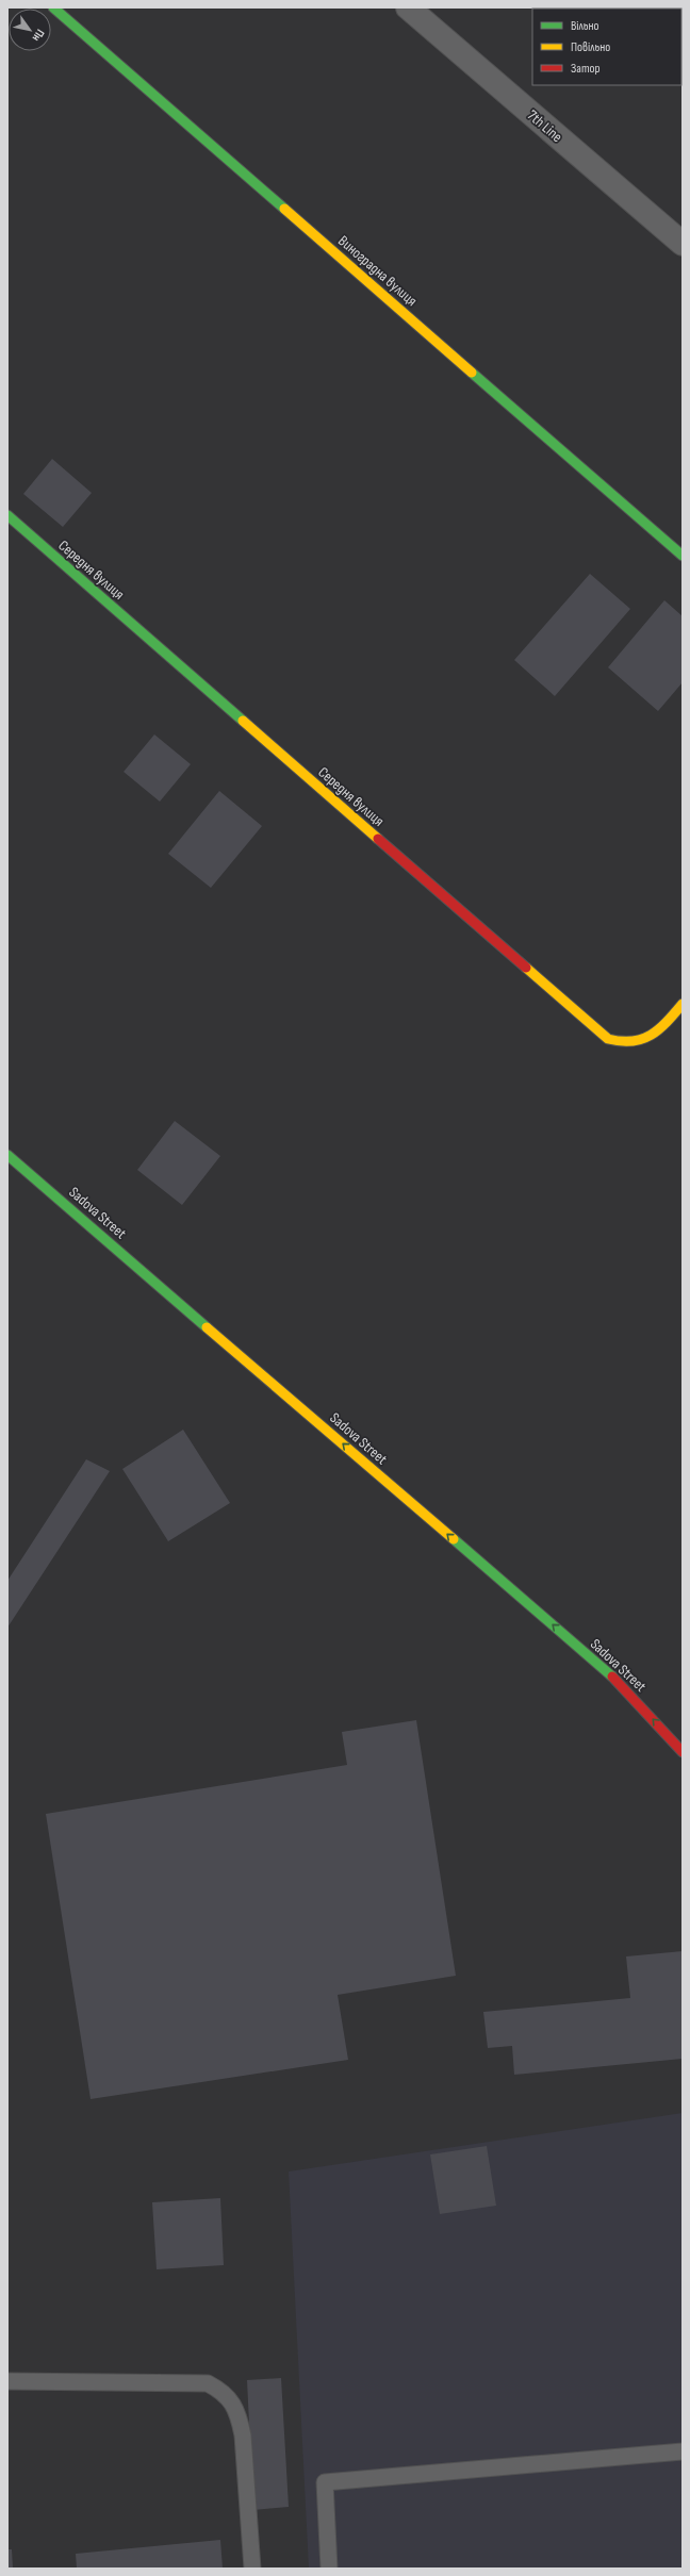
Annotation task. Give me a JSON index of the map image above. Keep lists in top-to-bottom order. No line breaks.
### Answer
{"streets":{"street":["7th Line","Виноградна вулиця","Середня вулиця","Sadova Street"]},"one_way":["Sadova Street"],"legend":["Вільно","Повільно","Затор"],"north":"bottom right"}
